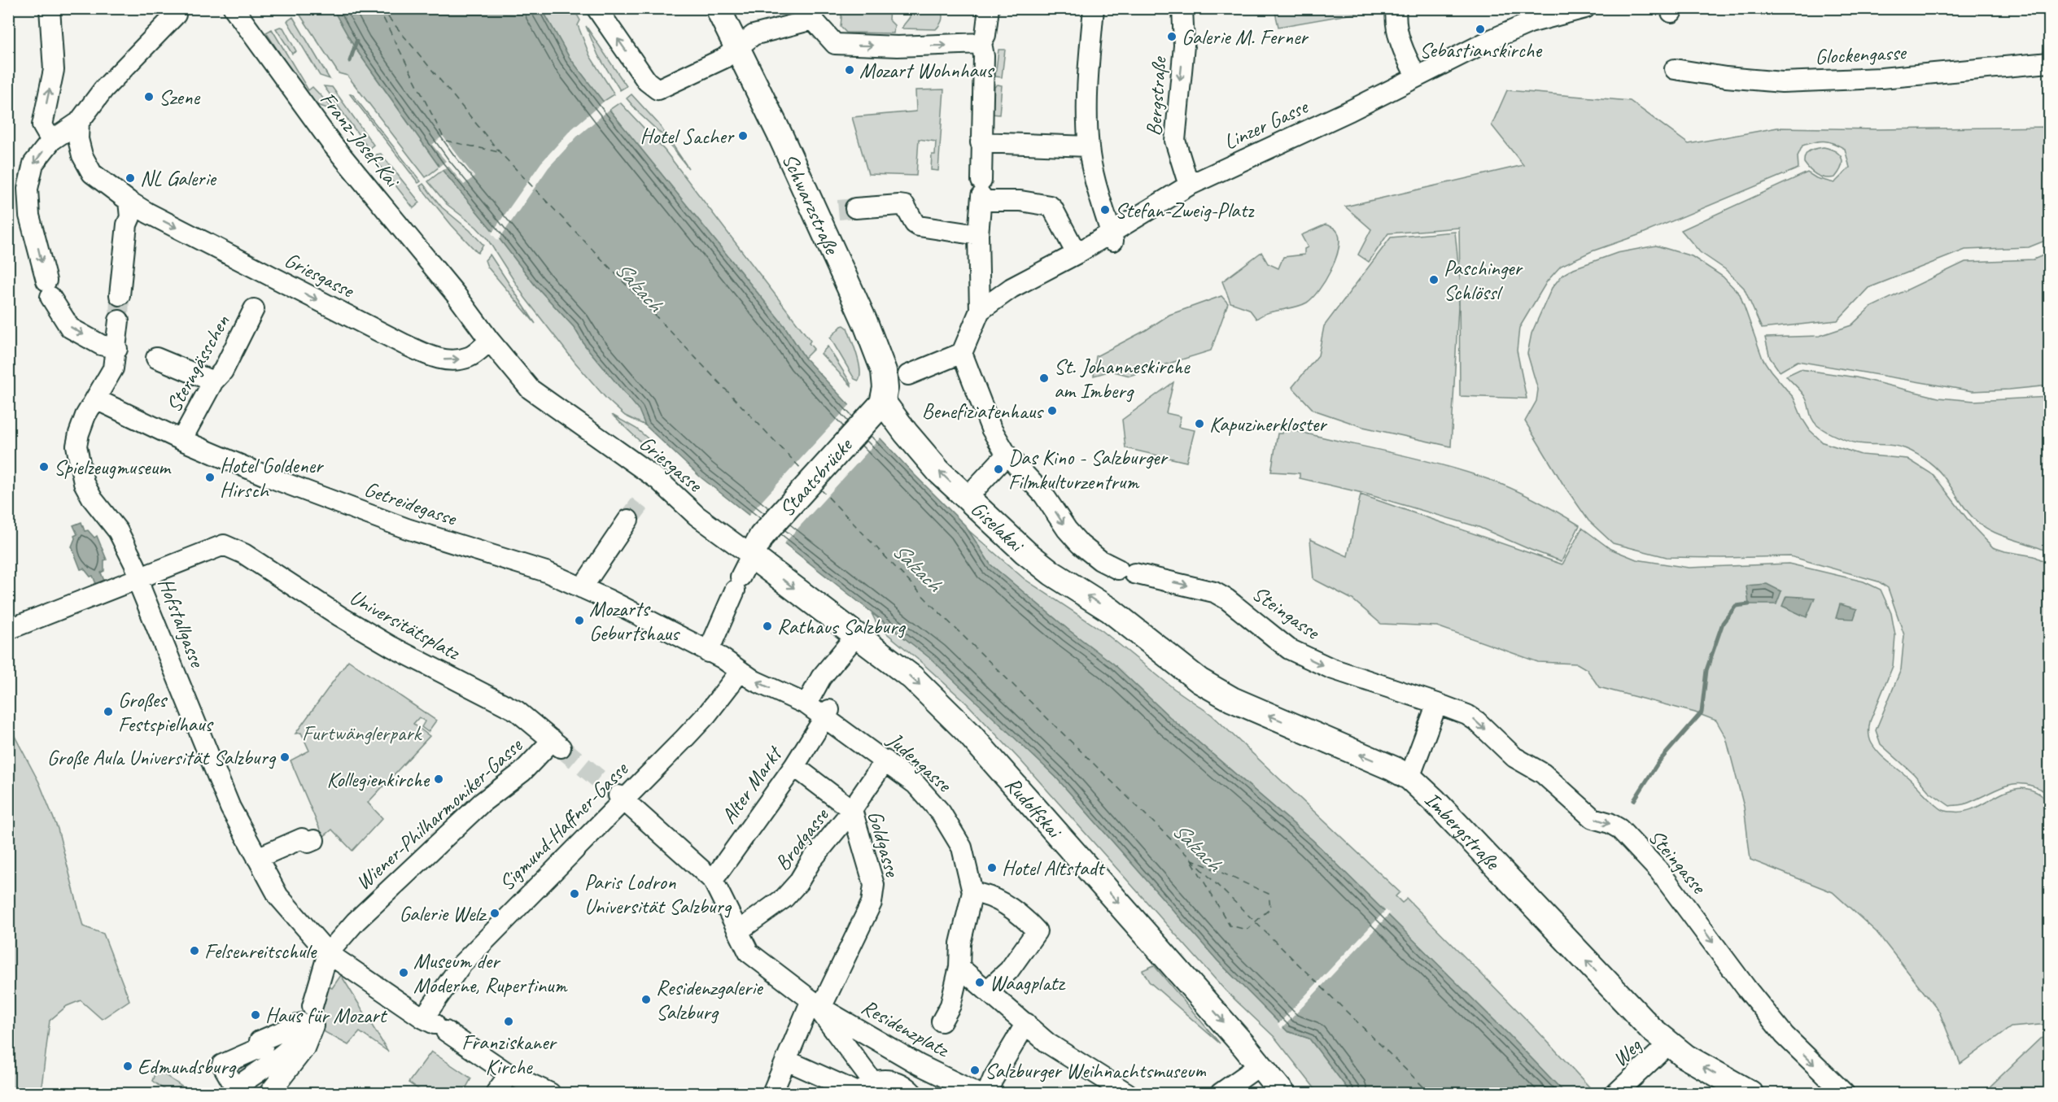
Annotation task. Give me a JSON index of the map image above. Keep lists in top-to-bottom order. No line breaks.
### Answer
{"streets":{"main road":["Schwarzstraße","Staatsbrücke","Giselakai","Rudolfskai","Imbergstraße"],"street":["Glockengasse","Bergstraße","Linzer Gasse","Franz-Josef-Kai","Griesgasse","Sterngässchen","Getreidegasse","Steingasse","Hofstallgasse","Universitätsplatz","Judengasse","Alter Markt","Wiener-Philharmoniker-Gasse","Sigmund-Haffner-Gasse","Brodgasse","Goldgasse","Residenzplatz","Weg"]},"crossings":[["Bergstraße","Linzer Gasse"],["Franz-Josef-Kai","Griesgasse"],["Schwarzstraße","Staatsbrücke"],["Schwarzstraße","Giselakai"],["Griesgasse","Staatsbrücke"],["Griesgasse","Rudolfskai"],["Sterngässchen","Getreidegasse"],["Staatsbrücke","Giselakai"],["Staatsbrücke","Rudolfskai"],["Getreidegasse","Hofstallgasse"],["Getreidegasse","Sigmund-Haffner-Gasse"],["Giselakai","Imbergstraße"],["Hofstallgasse","Universitätsplatz"],["Hofstallgasse","Wiener-Philharmoniker-Gasse"],["Hofstallgasse","Sigmund-Haffner-Gasse"],["Universitätsplatz","Wiener-Philharmoniker-Gasse"],["Judengasse","Alter Markt"],["Judengasse","Brodgasse"],["Alter Markt","Goldgasse"],["Imbergstraße","Weg"],["Brodgasse","Goldgasse"],["Brodgasse","Residenzplatz"],["Goldgasse","Residenzplatz"]],"one_way":["Griesgasse","Giselakai","Steingasse","Rudolfskai","Imbergstraße"],"water":["Salzach"],"parks":["Furtwänglerpark"],"places":["Sebastianskirche","Galerie M. Ferner","Mozart Wohnhaus","Szene","Hotel Sacher","NL Galerie","Stefan-Zweig-Platz","Paschinger Schlössl","St. Johanneskirche am Imberg","Benefiziatenhaus","Kapuzinerkloster","Spielzeugmuseum","Das Kino - Salzburger Filmkulturzentrum","Hotel Goldener Hirsch","Mozarts Geburtshaus","Rathaus Salzburg","Großes Festspielhaus","Große Aula Universität Salzburg","Kollegienkirche","Hotel Altstadt","Paris Lodron Universität Salzburg","Galerie Welz","Felsenreitschule","Museum der Moderne, Rupertinum","Waagplatz","Residenzgalerie Salzburg","Haus für Mozart","Franziskaner Kirche","Edmundsburg","Salzburger Weihnachtsmuseum"]}
